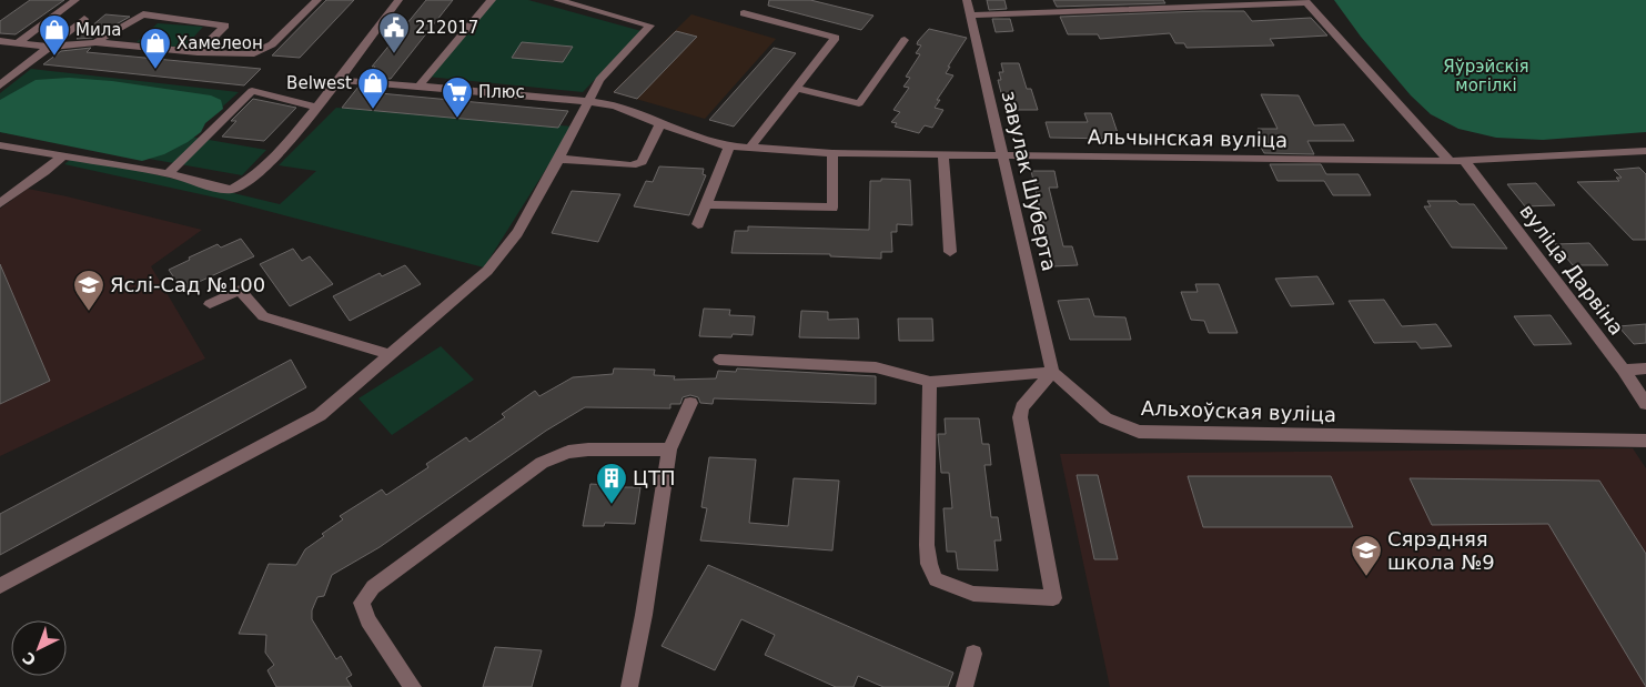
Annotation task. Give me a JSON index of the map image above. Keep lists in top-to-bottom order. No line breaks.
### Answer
{"streets":{"street":["Альчынская вуліца","завулак Шуберта","вуліца Дарвіна","Альхоўская вуліца"]},"crossings":[["Альчынская вуліца","завулак Шуберта"],["Альчынская вуліца","вуліца Дарвіна"],["завулак Шуберта","Альхоўская вуліца"]],"parks":["Яўрэйскія могілкі"],"places":{"public building":["212017"],"shop":["Мила","Хамелеон","Belwest"],"supermarket":["Плюс"],"school or university":["Яслі-Сад №100","Сярэдняя школа №9"],"building":["ЦТП"]},"north":"bottom left"}
